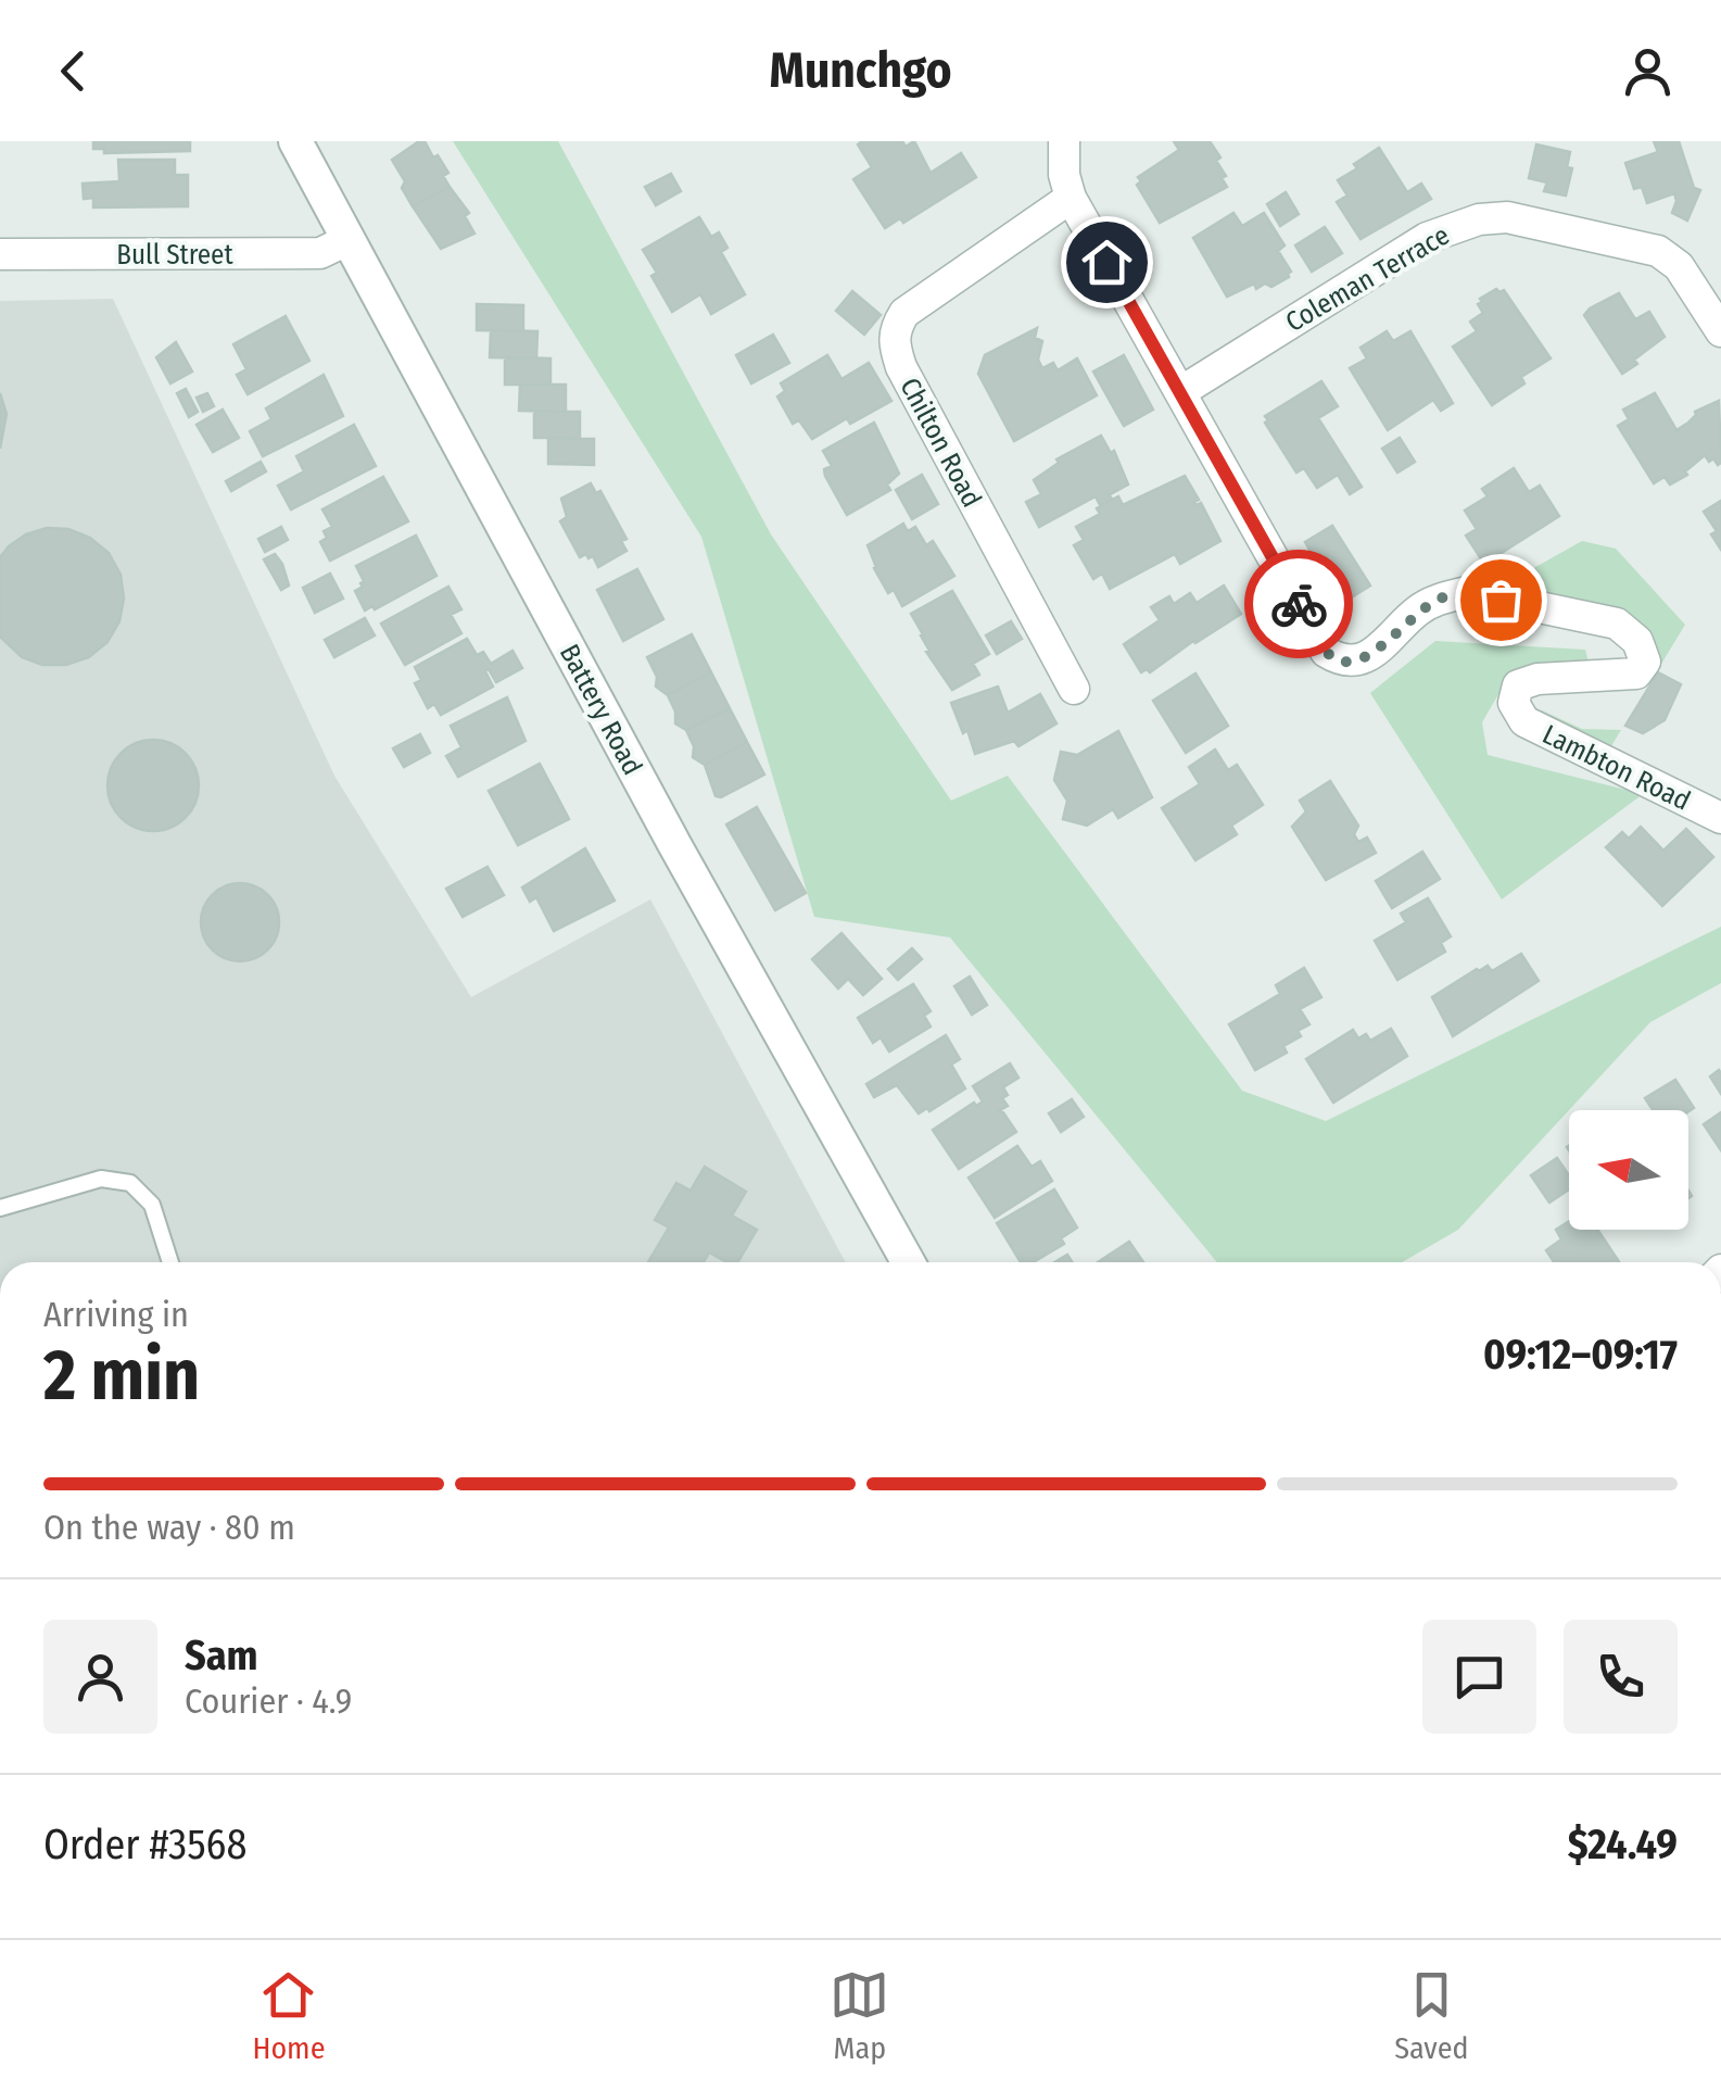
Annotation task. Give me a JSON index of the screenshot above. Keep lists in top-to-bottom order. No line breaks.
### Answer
{"streets":{"street":["Bull Street","Coleman Terrace","Chilton Road","Battery Road","Lambton Road"]},"crossings":[["Bull Street","Battery Road"],["Coleman Terrace","Lambton Road"],["Chilton Road","Lambton Road"]],"north":"left","page":{"header":"Munchgo","heading":["2 min","Arriving in","09:12–09:17"],"panel":["Sam","Courier · 4.9","Order #3568","$24.49"],"bar":"On the way · 80 m","tabs":["Home","Map","Saved"]}}
